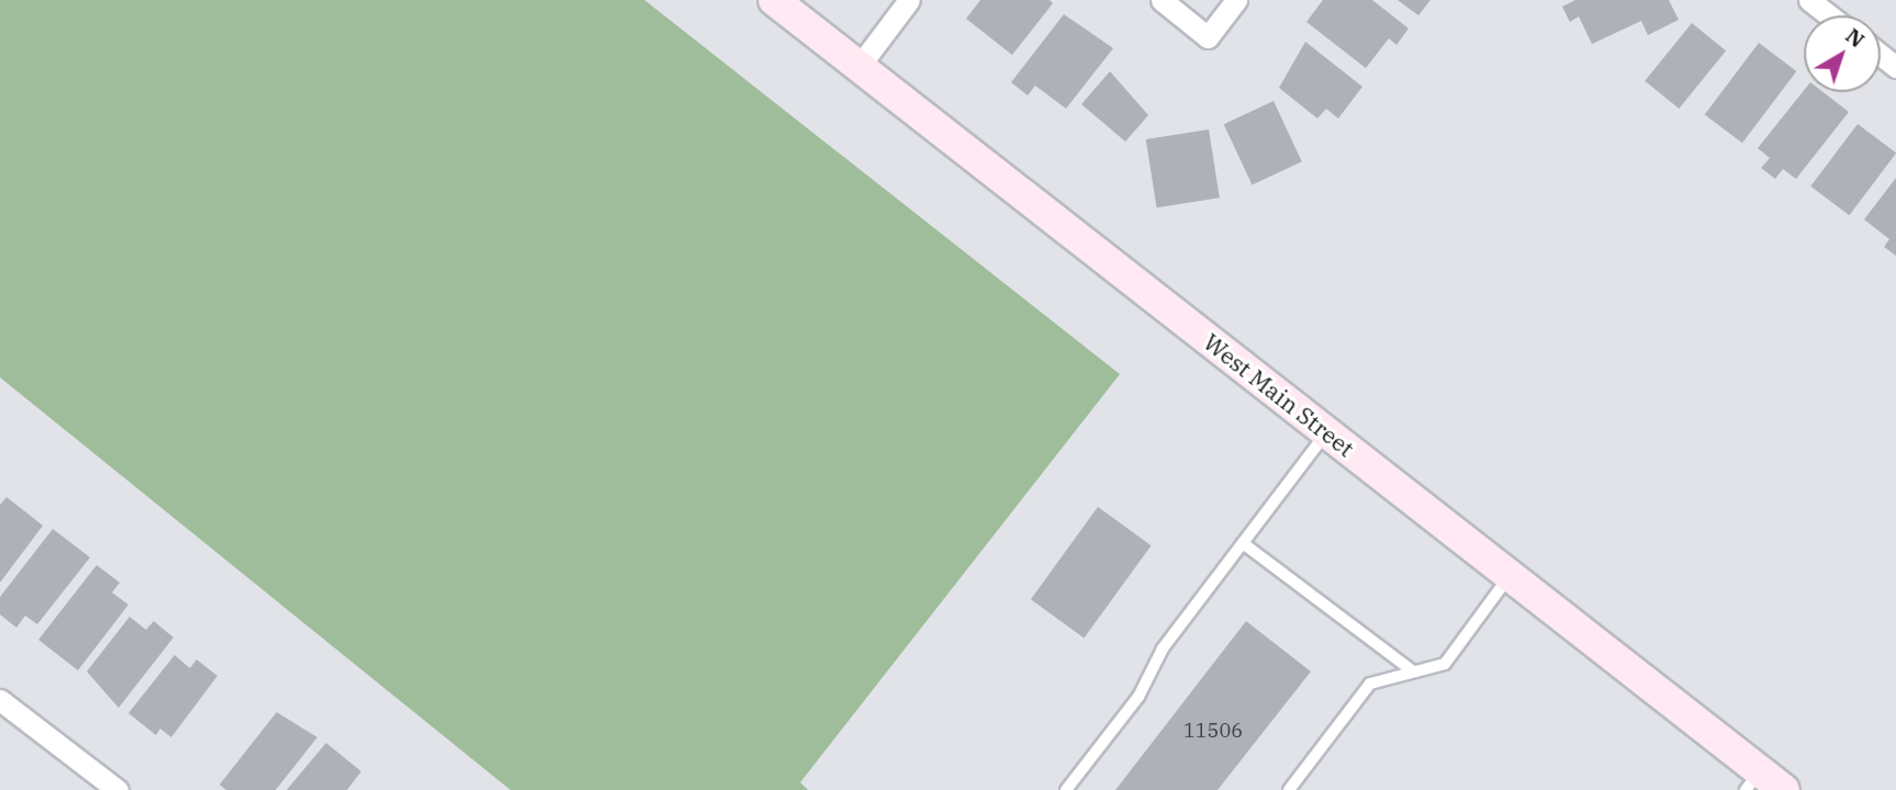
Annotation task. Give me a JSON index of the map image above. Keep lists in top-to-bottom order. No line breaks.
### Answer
{"streets":{"main road":["West Main Street"]},"house_numbers":["11506"],"north":"top right"}
